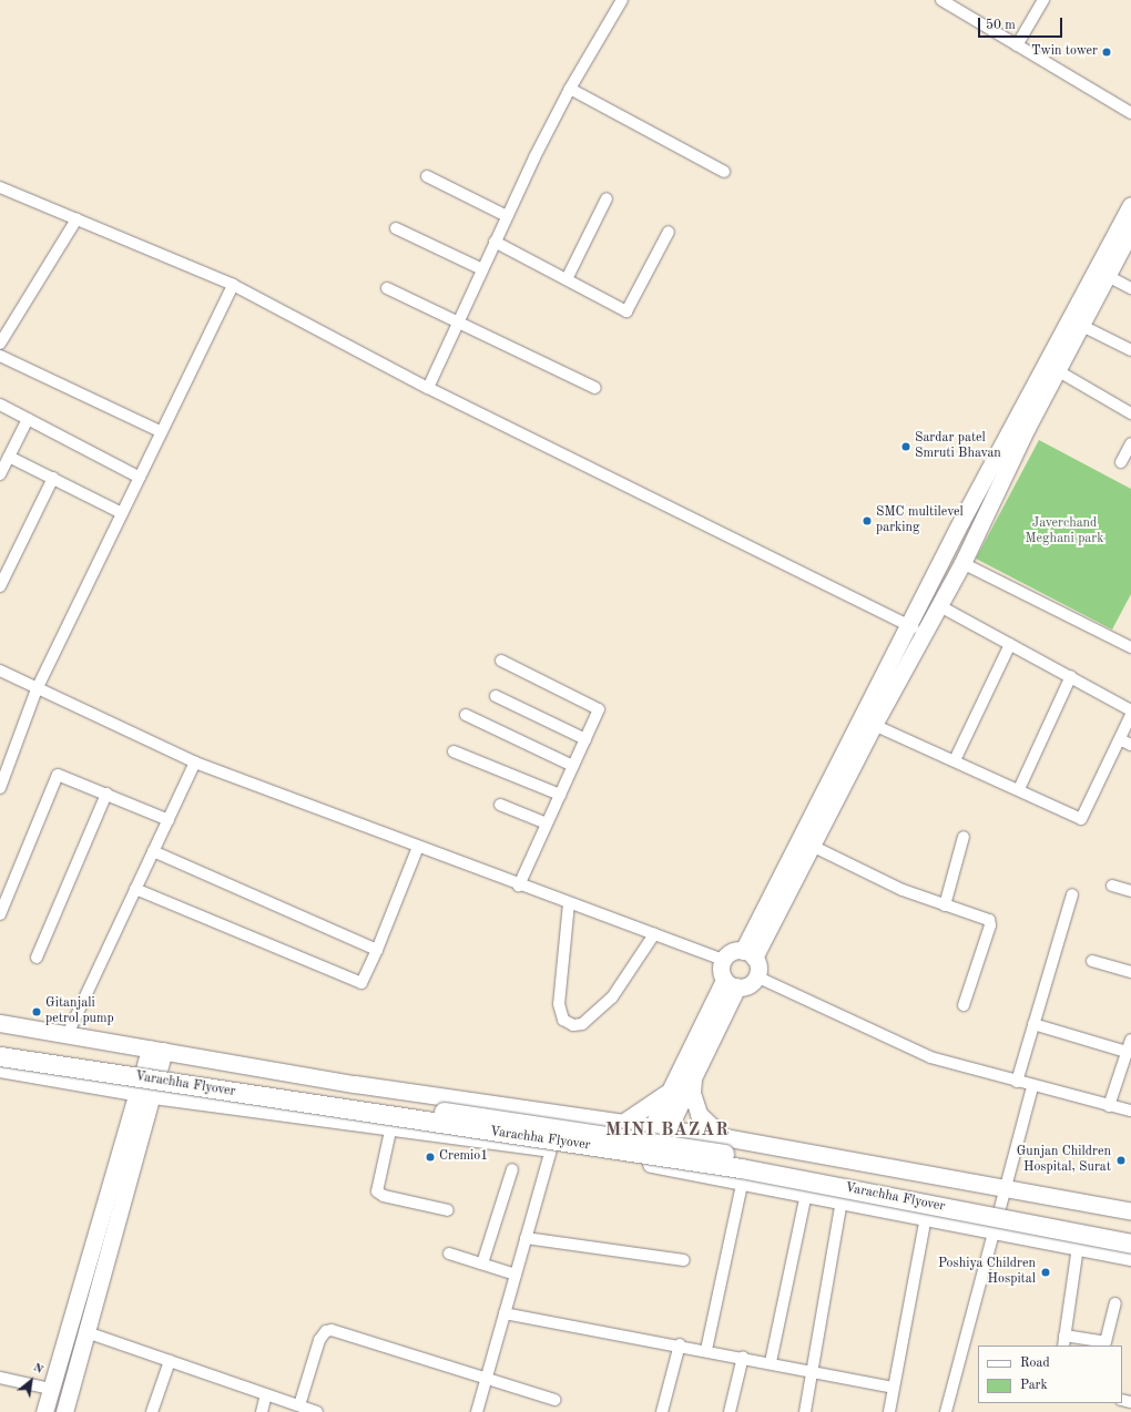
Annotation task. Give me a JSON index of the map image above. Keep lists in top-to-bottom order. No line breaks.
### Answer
{"streets":{"main road":["Varachha Flyover"]},"districts":["MINI BAZAR"],"parks":["Javerchand Meghani park"],"places":["Twin tower","Sardar patel Smruti Bhavan","SMC multilevel parking","Gitanjali petrol pump","Cremio1","Gunjan Children Hospital, Surat","Poshiya Children Hospital"],"legend":["Road","Park"],"scale_bar":"50 m","north":"top right"}
